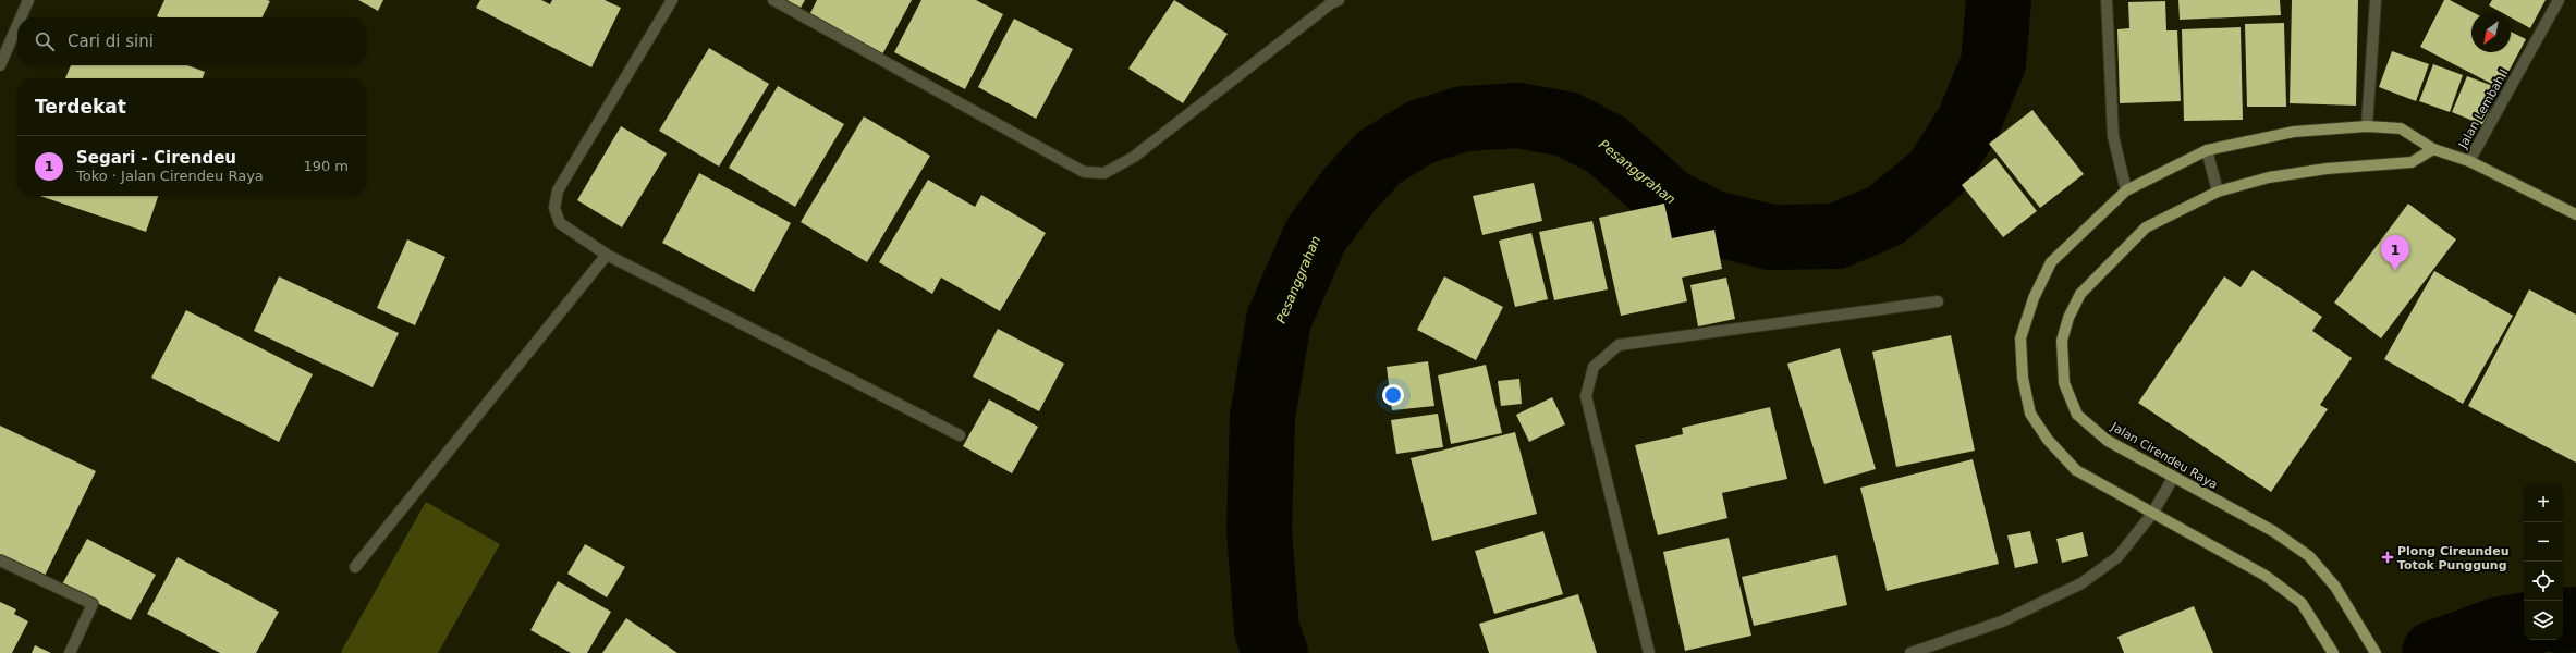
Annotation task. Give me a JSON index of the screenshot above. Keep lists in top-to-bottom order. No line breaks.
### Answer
{"streets":{"main road":["Jalan Cirendeu Raya"],"street":["Jalan Lembah I"]},"water":["Pesanggrahan"],"places":{"health":["Plong Cireundeu Totok Punggung"]},"north":"bottom left","page":{"search":"Cari di sini","heading":"Terdekat","list":[{"mark":"1","name":"Segari - Cirendeu","note":"Toko · Jalan Cirendeu Raya","value":"190 m"}],"pins":"1","map_buttons":["+","−"]}}
